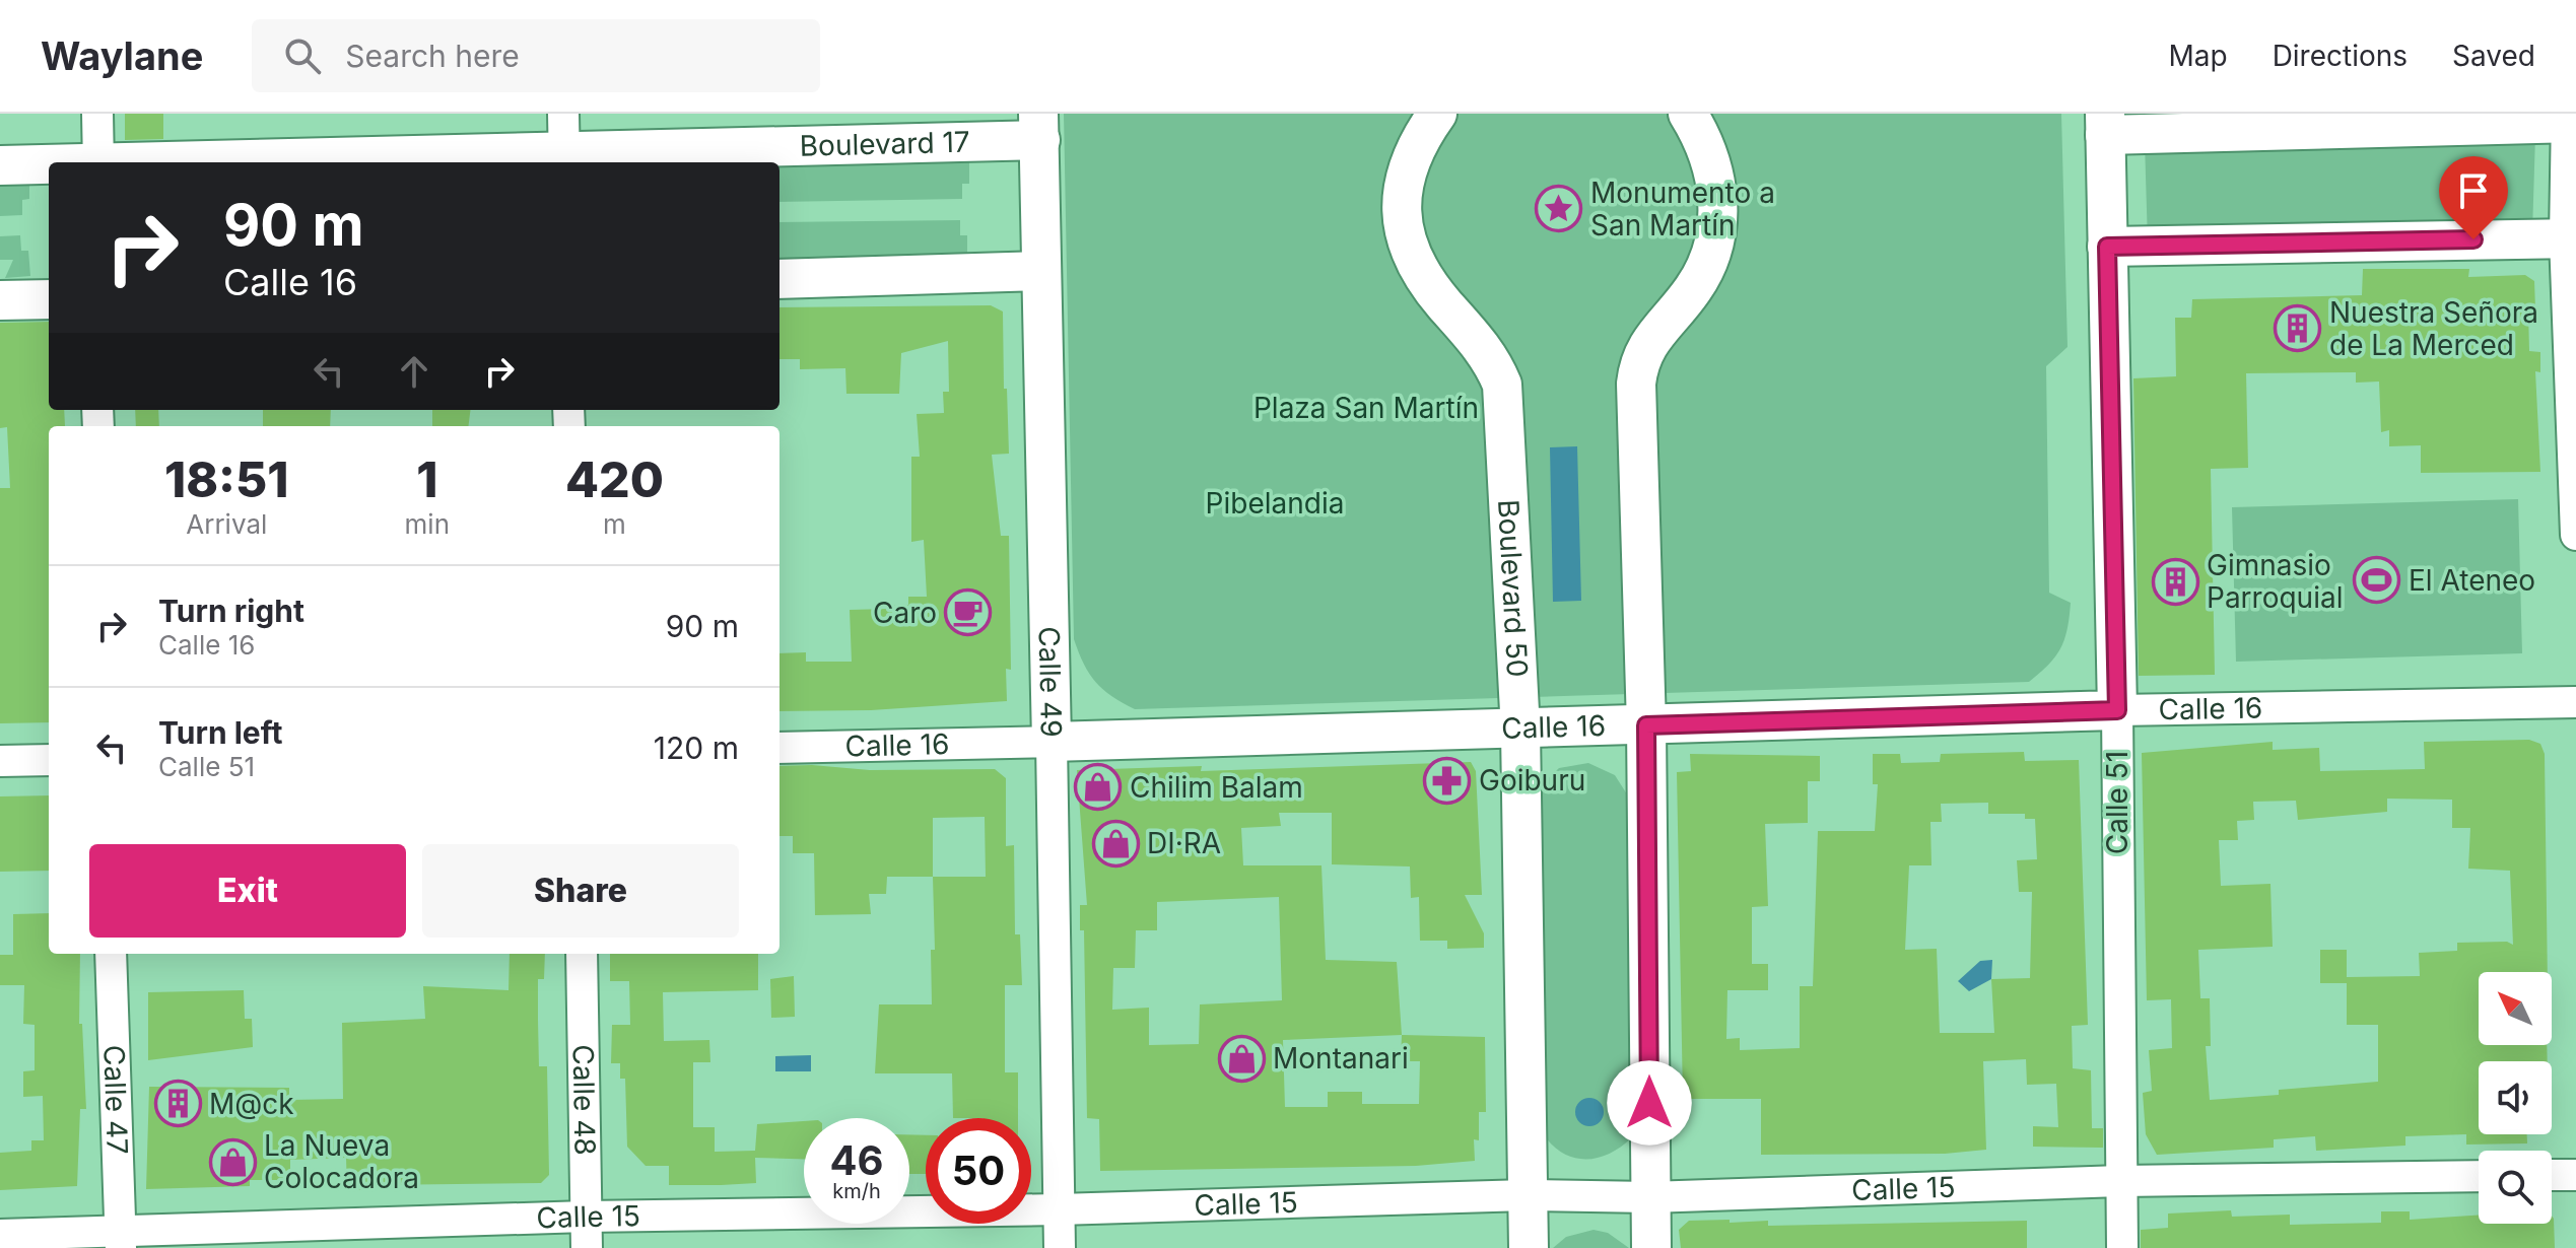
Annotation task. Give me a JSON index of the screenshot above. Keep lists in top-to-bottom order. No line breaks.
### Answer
{"streets":{"main road":["Boulevard 17","Boulevard 50","Calle 49","Calle 16","Calle 51"],"street":["Calle 47","Calle 48","Calle 15"]},"crossings":[["Boulevard 17","Calle 49"],["Boulevard 50","Calle 16"],["Boulevard 50","Calle 15"],["Calle 49","Calle 16"],["Calle 49","Calle 15"],["Calle 16","Calle 51"],["Calle 51","Calle 15"],["Calle 47","Calle 15"],["Calle 48","Calle 15"]],"parks":["Plaza San Martín","Pibelandia"],"places":{"place":["Monumento a San Martín"],"building":["Nuestra Señora de La Merced","Gimnasio Parroquial","M@ck"],"sports":["El Ateneo"],"cafe":["Caro"],"pharmacy":["Goiburu"],"shop":["Chilim Balam","DI·RA","Montanari","La Nueva Colocadora"]},"north":"top left","page":{"header":"Waylane","search":"Search here","nav":["Map","Directions","Saved"],"turn":["90 m","Calle 16"],"eta":["18:51","Arrival","1","min","420","m"],"list":[{"name":"Turn right","note":"Calle 16","value":"90 m"},{"name":"Turn left","note":"Calle 51","value":"120 m"}],"buttons":["Exit","Share"],"speed":"46 km/h","limit":"50"}}
